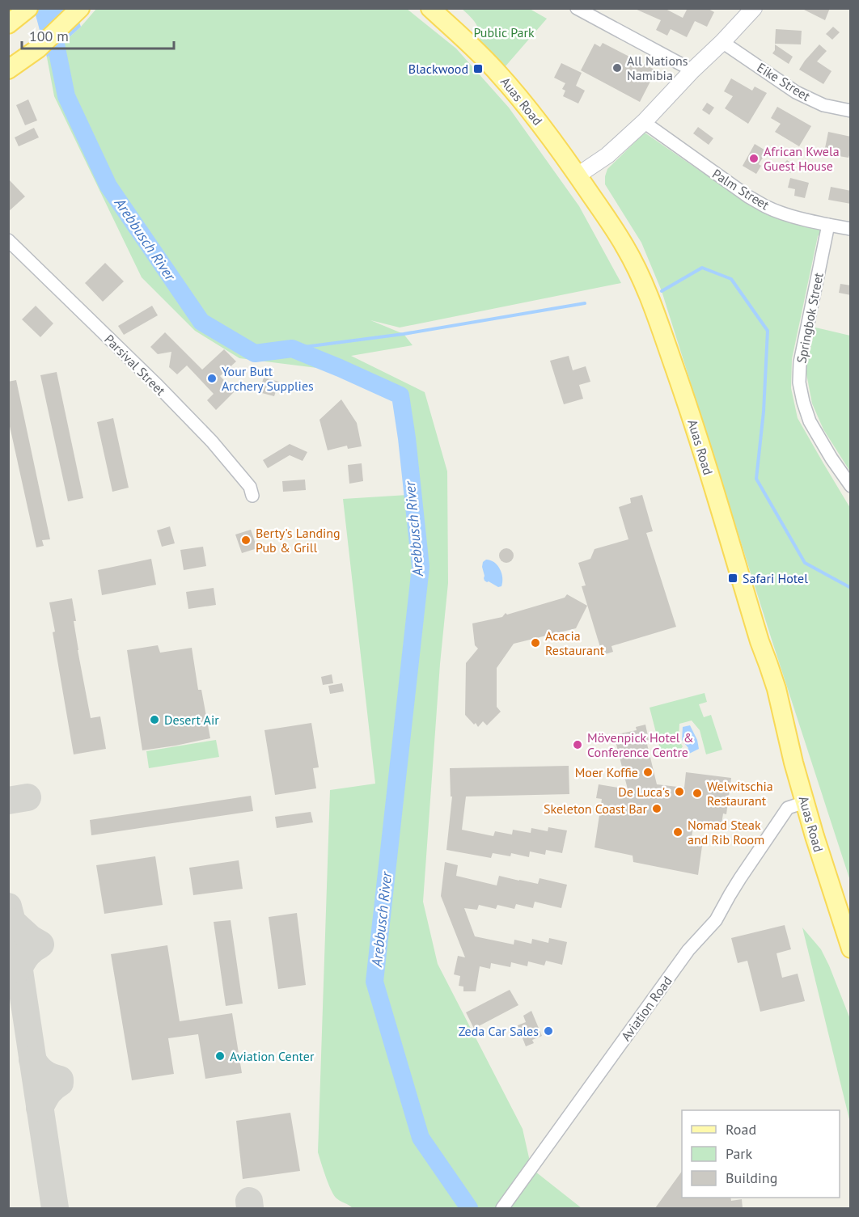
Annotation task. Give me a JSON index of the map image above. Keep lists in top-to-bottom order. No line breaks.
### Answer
{"streets":{"main road":["Auas Road"],"street":["Eike Street","Palm Street","Springbok Street","Parsival Street","Aviation Road"]},"crossings":[["Auas Road","Aviation Road"],["Palm Street","Springbok Street"]],"water":["Arebbusch River"],"parks":["Public Park"],"places":{"other":["All Nations Namibia","African Kwela Guest House","Your Butt Archery Supplies","Berty's Landing Pub & Grill","Acacia Restaurant","Desert Air","Mövenpick Hotel & Conference Centre","Moer Koffie","De Luca's","Welwitschia Restaurant","Skeleton Coast Bar","Nomad Steak and Rib Room","Zeda Car Sales","Aviation Center"],"transit":["Blackwood","Safari Hotel"]},"legend":["Road","Park","Building"],"scale_bar":"100 m"}
